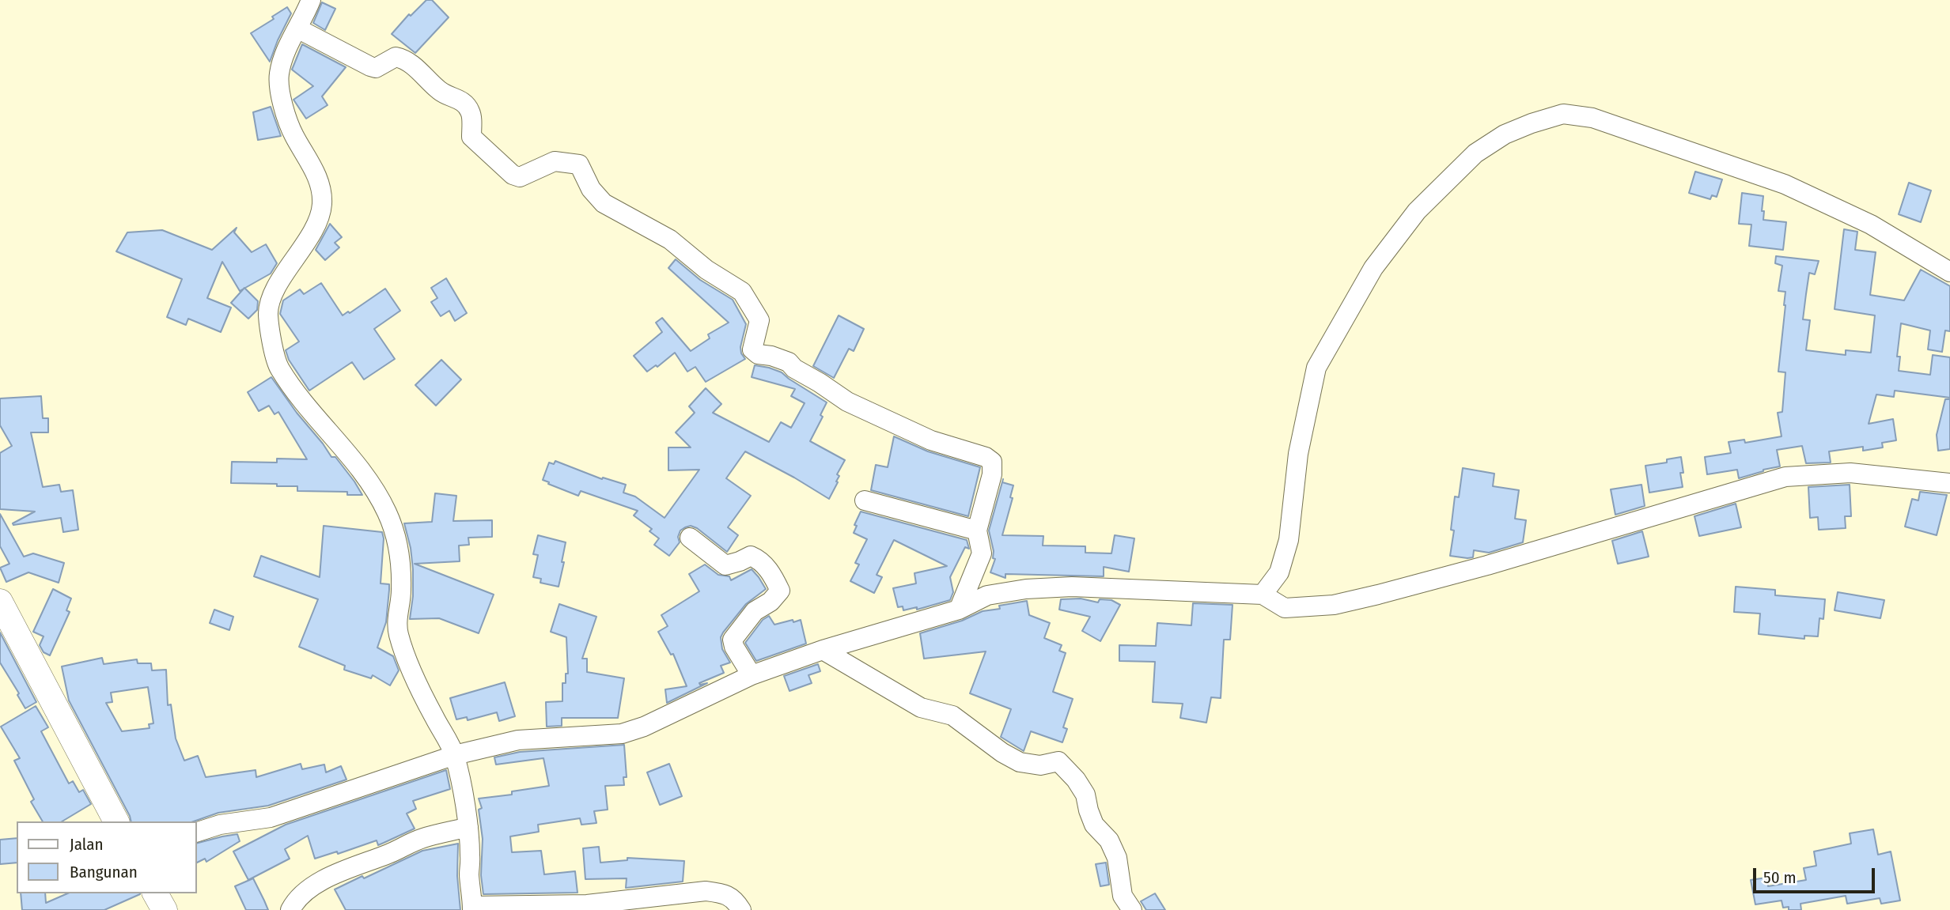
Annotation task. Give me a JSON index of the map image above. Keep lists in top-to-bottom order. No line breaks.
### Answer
{"legend":["Jalan","Bangunan"],"scale_bar":"50 m"}
